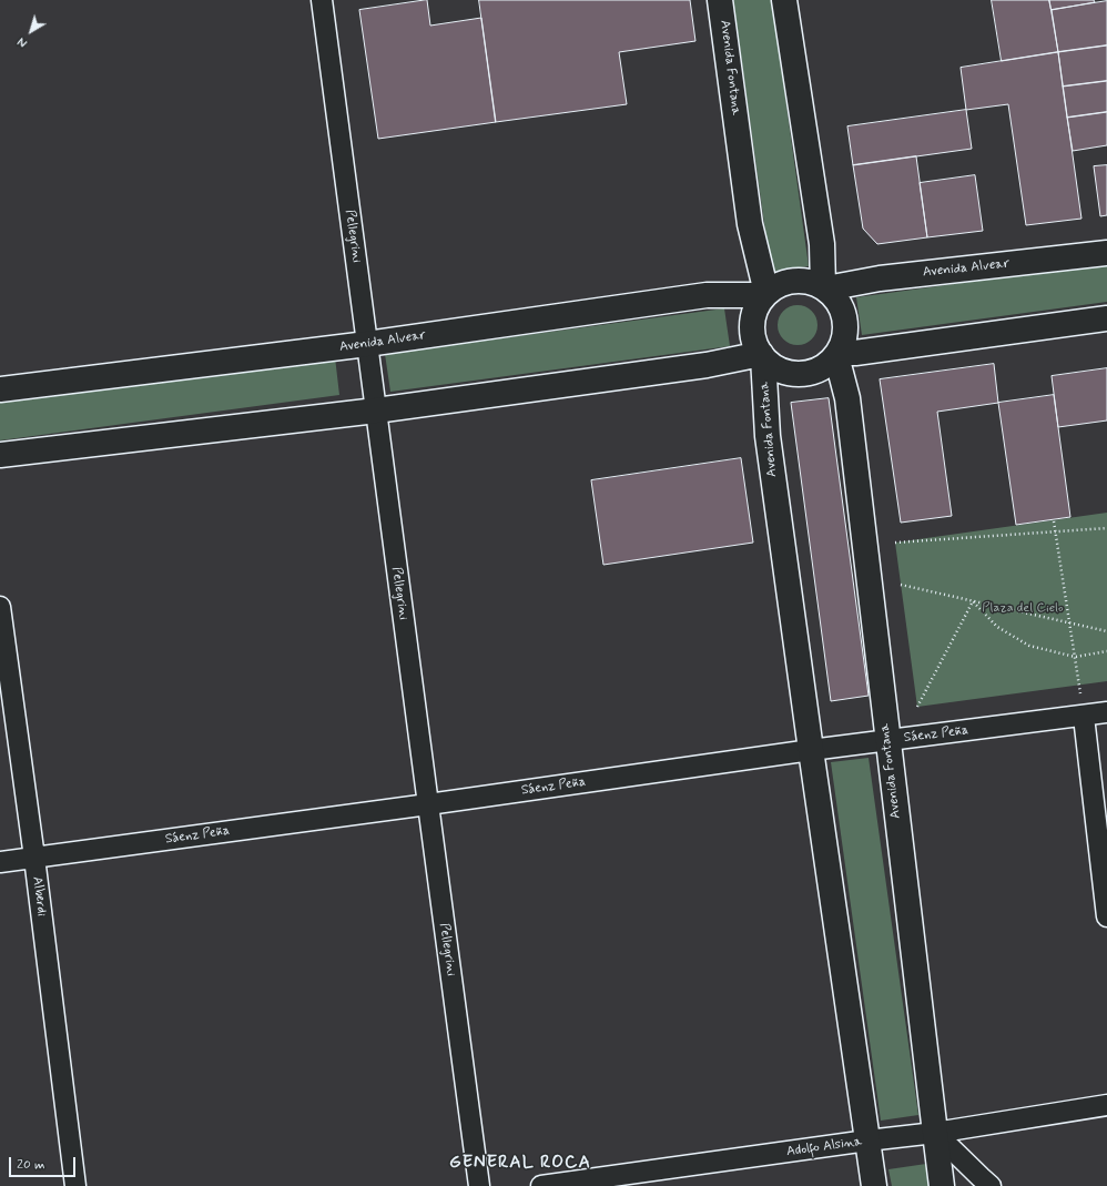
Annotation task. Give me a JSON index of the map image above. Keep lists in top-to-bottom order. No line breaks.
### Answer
{"streets":{"main road":["Avenida Fontana","Avenida Alvear"],"street":["Pellegrini","Sáenz Peña","Alberdi","Adolfo Alsina"]},"crossings":[["Avenida Fontana","Avenida Alvear"],["Avenida Fontana","Sáenz Peña"],["Avenida Fontana","Adolfo Alsina"],["Pellegrini","Avenida Alvear"],["Pellegrini","Sáenz Peña"],["Sáenz Peña","Alberdi"]],"districts":["GENERAL ROCA"],"parks":["Plaza del Cielo"],"scale_bar":"20 m","north":"bottom left"}
